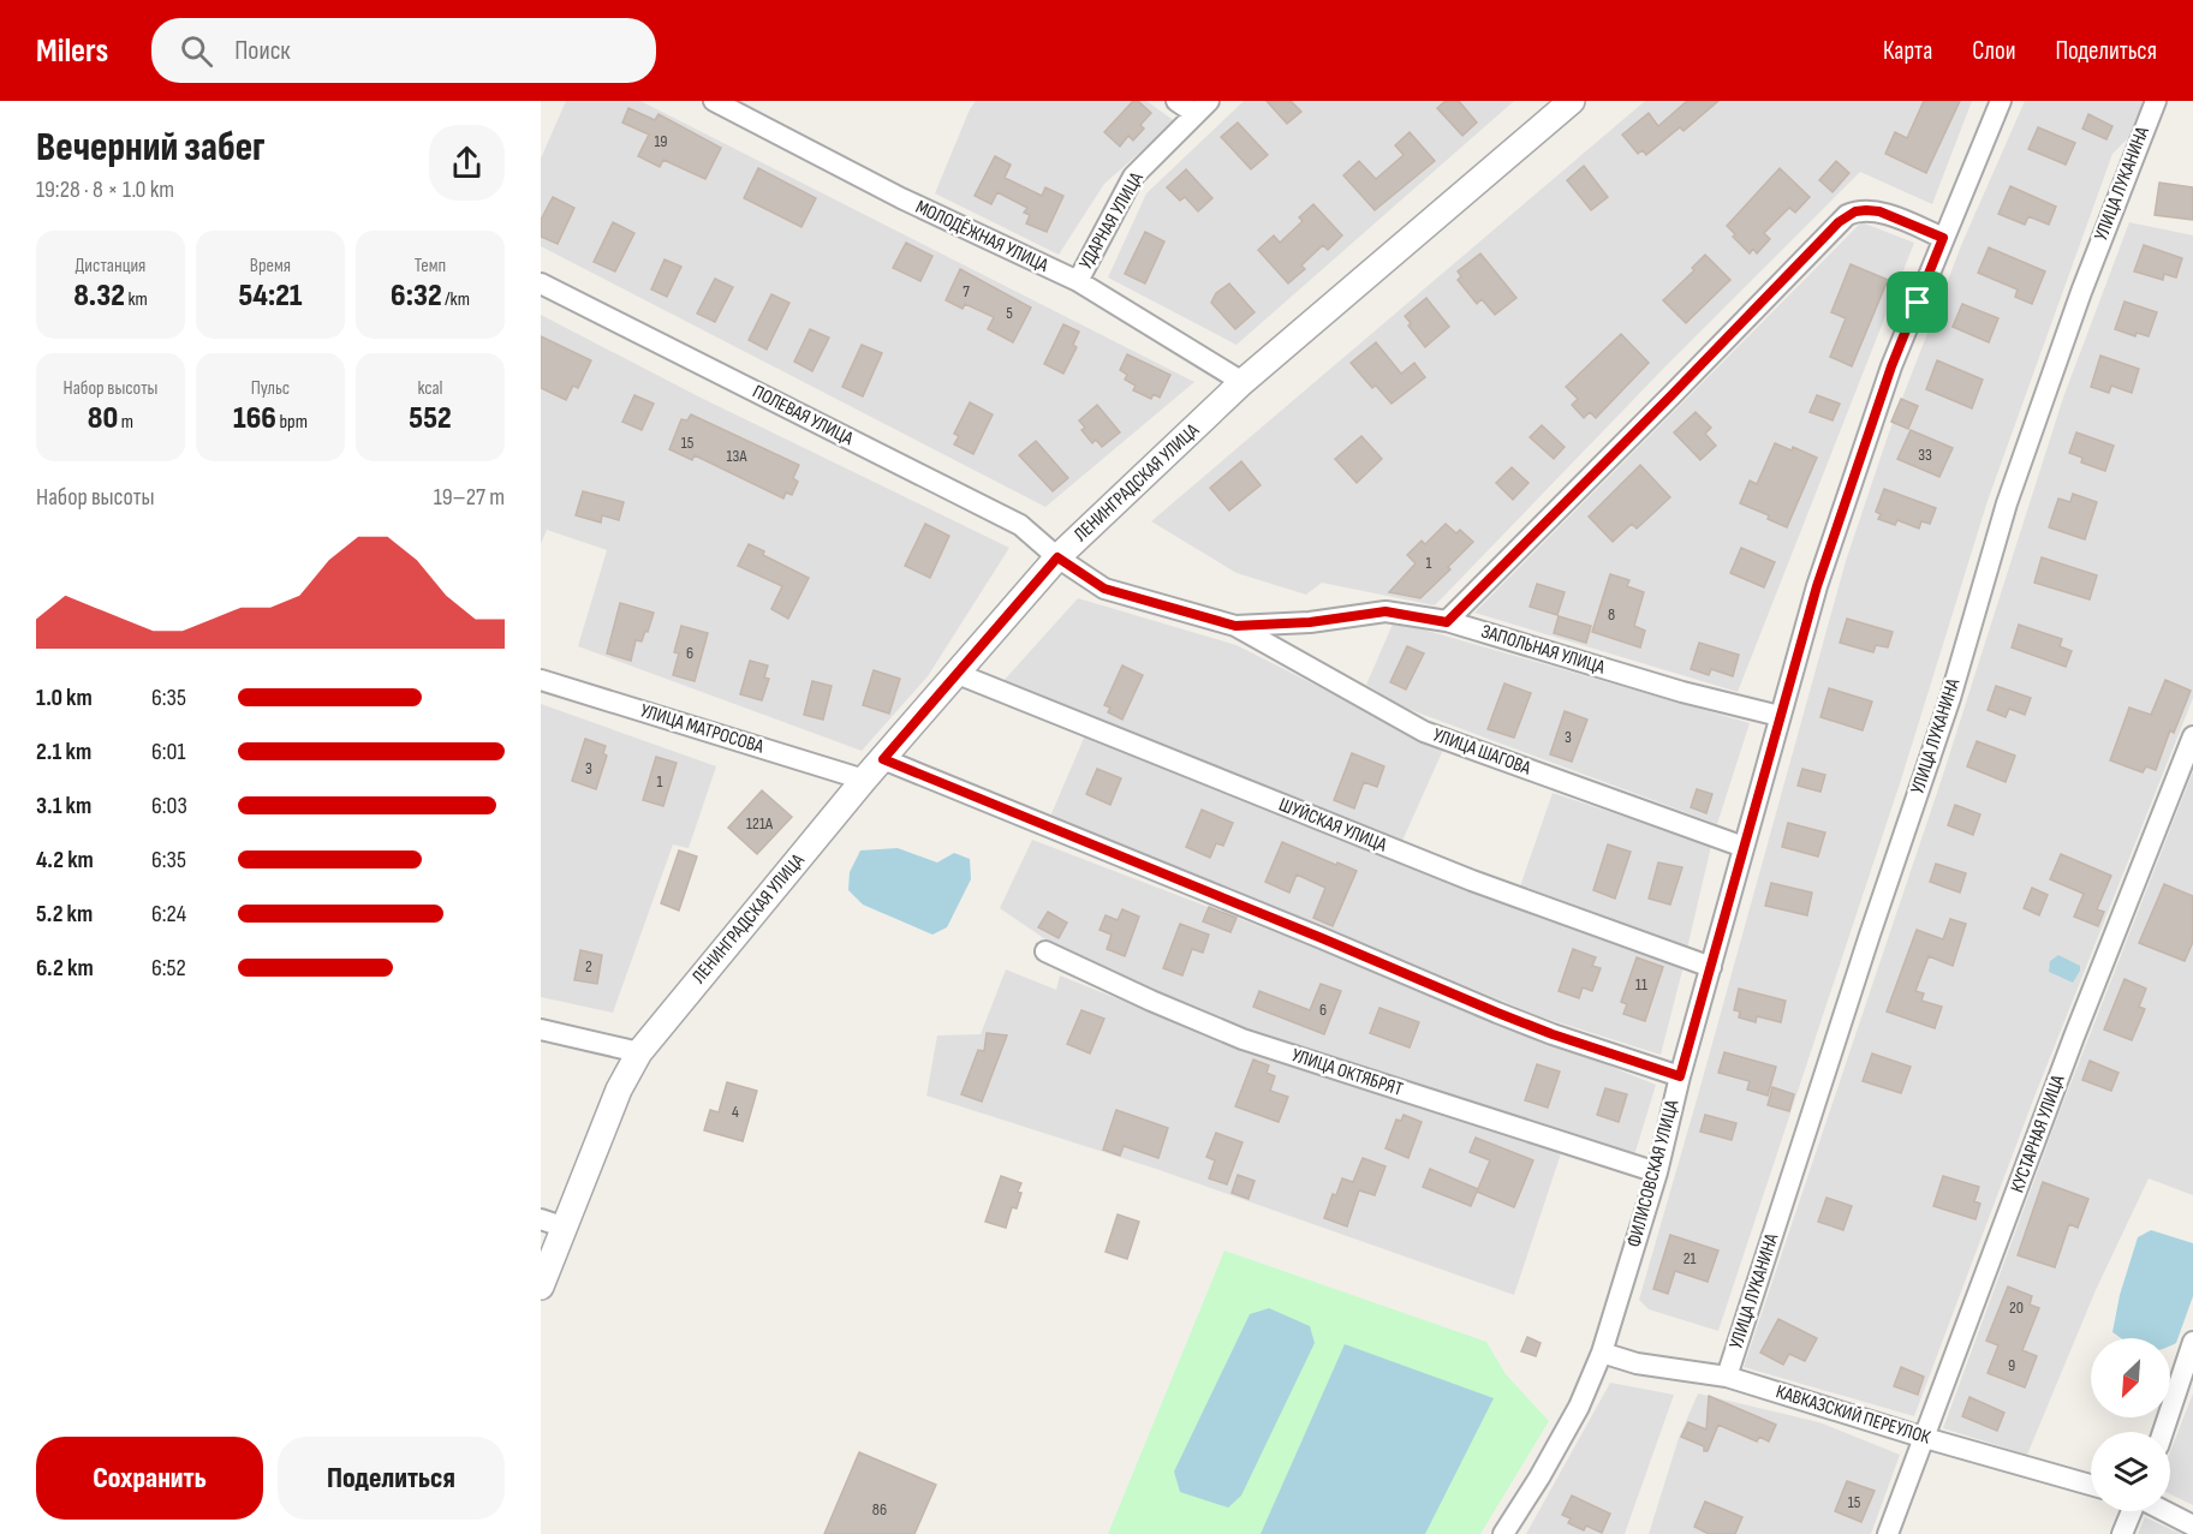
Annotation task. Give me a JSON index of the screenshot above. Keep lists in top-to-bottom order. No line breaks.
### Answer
{"streets":{"street":["УЛИЦА ЛУКАНИНА","УДАРНАЯ УЛИЦА","МОЛОДЁЖНАЯ УЛИЦА","ПОЛЕВАЯ УЛИЦА","ЛЕНИНГРАДСКАЯ УЛИЦА","ЗАПОЛЬНАЯ УЛИЦА","УЛИЦА МАТРОСОВА","УЛИЦА ШАГОВА","ШУЙСКАЯ УЛИЦА","УЛИЦА ОКТЯБРЯТ","КУСТАРНАЯ УЛИЦА","ФИЛИСОВСКАЯ УЛИЦА","КАВКАЗСКИЙ ПЕРЕУЛОК"]},"crossings":[["УЛИЦА ЛУКАНИНА","КАВКАЗСКИЙ ПЕРЕУЛОК"],["УДАРНАЯ УЛИЦА","МОЛОДЁЖНАЯ УЛИЦА"],["МОЛОДЁЖНАЯ УЛИЦА","ЛЕНИНГРАДСКАЯ УЛИЦА"],["ПОЛЕВАЯ УЛИЦА","ЛЕНИНГРАДСКАЯ УЛИЦА"],["ПОЛЕВАЯ УЛИЦА","ЗАПОЛЬНАЯ УЛИЦА"],["ЛЕНИНГРАДСКАЯ УЛИЦА","ЗАПОЛЬНАЯ УЛИЦА"],["ЛЕНИНГРАДСКАЯ УЛИЦА","УЛИЦА МАТРОСОВА"],["ЛЕНИНГРАДСКАЯ УЛИЦА","ШУЙСКАЯ УЛИЦА"],["ЗАПОЛЬНАЯ УЛИЦА","УЛИЦА ШАГОВА"],["ЗАПОЛЬНАЯ УЛИЦА","ФИЛИСОВСКАЯ УЛИЦА"],["УЛИЦА ШАГОВА","ФИЛИСОВСКАЯ УЛИЦА"],["ШУЙСКАЯ УЛИЦА","ФИЛИСОВСКАЯ УЛИЦА"],["УЛИЦА ОКТЯБРЯТ","ФИЛИСОВСКАЯ УЛИЦА"],["КУСТАРНАЯ УЛИЦА","КАВКАЗСКИЙ ПЕРЕУЛОК"],["ФИЛИСОВСКАЯ УЛИЦА","КАВКАЗСКИЙ ПЕРЕУЛОК"]],"house_numbers":["19","7","5","15","33","13А","1","8","6","3","3","1","121А","2","11","6","4","21","20","9","15","86"],"north":"bottom left","page":{"header":"Milers","search":"Поиск","nav":["Карта","Слои","Поделиться"],"heading":["Вечерний забег","19:28 · 8 × 1.0 km"],"stats":[["Дистанция","8.32 km"],["Время","54:21"],["Темп","6:32 /km"],["Набор высоты","80 m"],["Пульс","166 bpm"],["kcal","552"]],"chart":["Набор высоты","19–27 m"],"list":[{"name":"1.0 km","note":"6:35"},{"name":"2.1 km","note":"6:01"},{"name":"3.1 km","note":"6:03"},{"name":"4.2 km","note":"6:35"},{"name":"5.2 km","note":"6:24"},{"name":"6.2 km","note":"6:52"}],"buttons":["Сохранить","Поделиться"]}}
